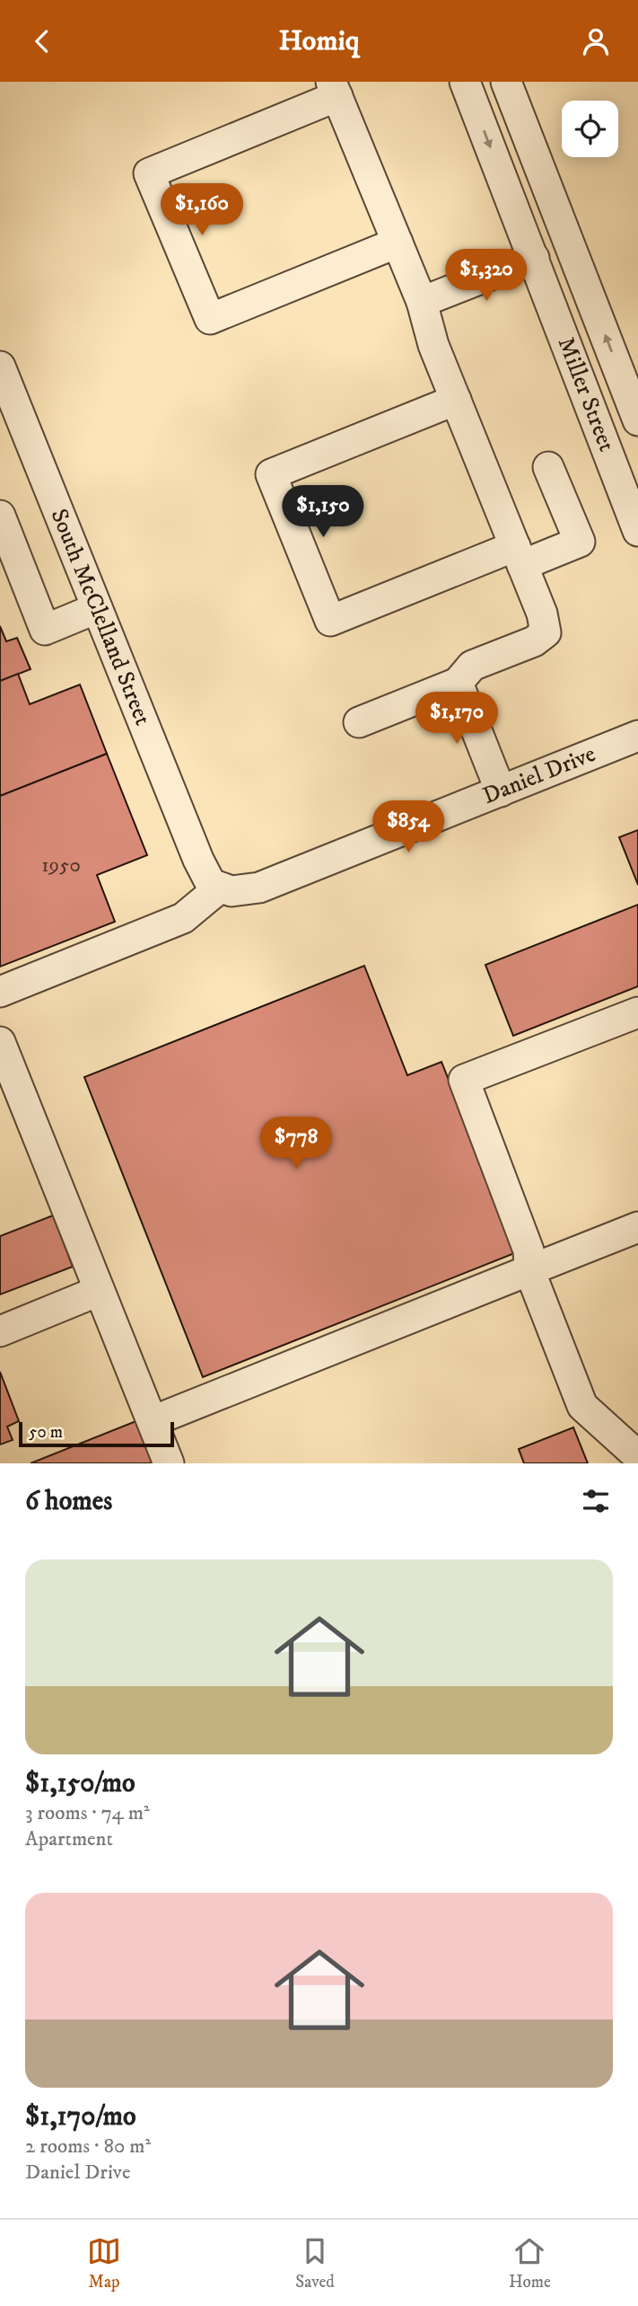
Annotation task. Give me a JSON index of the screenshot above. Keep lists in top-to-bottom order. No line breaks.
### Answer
{"streets":{"street":["Miller Street","South McClelland Street","Daniel Drive"]},"crossings":[["South McClelland Street","Daniel Drive"]],"house_numbers":["1950"],"scale_bar":"50 m","page":{"header":"Homiq","price":["$1,160","$1,320","$1,150","$1,170","$854","$778"],"scale":"50 m","heading":"6 homes","list":[{"name":"$1,150/mo","note":"3 rooms · 74 m² · Apartment"},{"name":"$1,170/mo","note":"2 rooms · 80 m² · Daniel Drive"}],"tabs":["Map","Saved","Home"]}}
